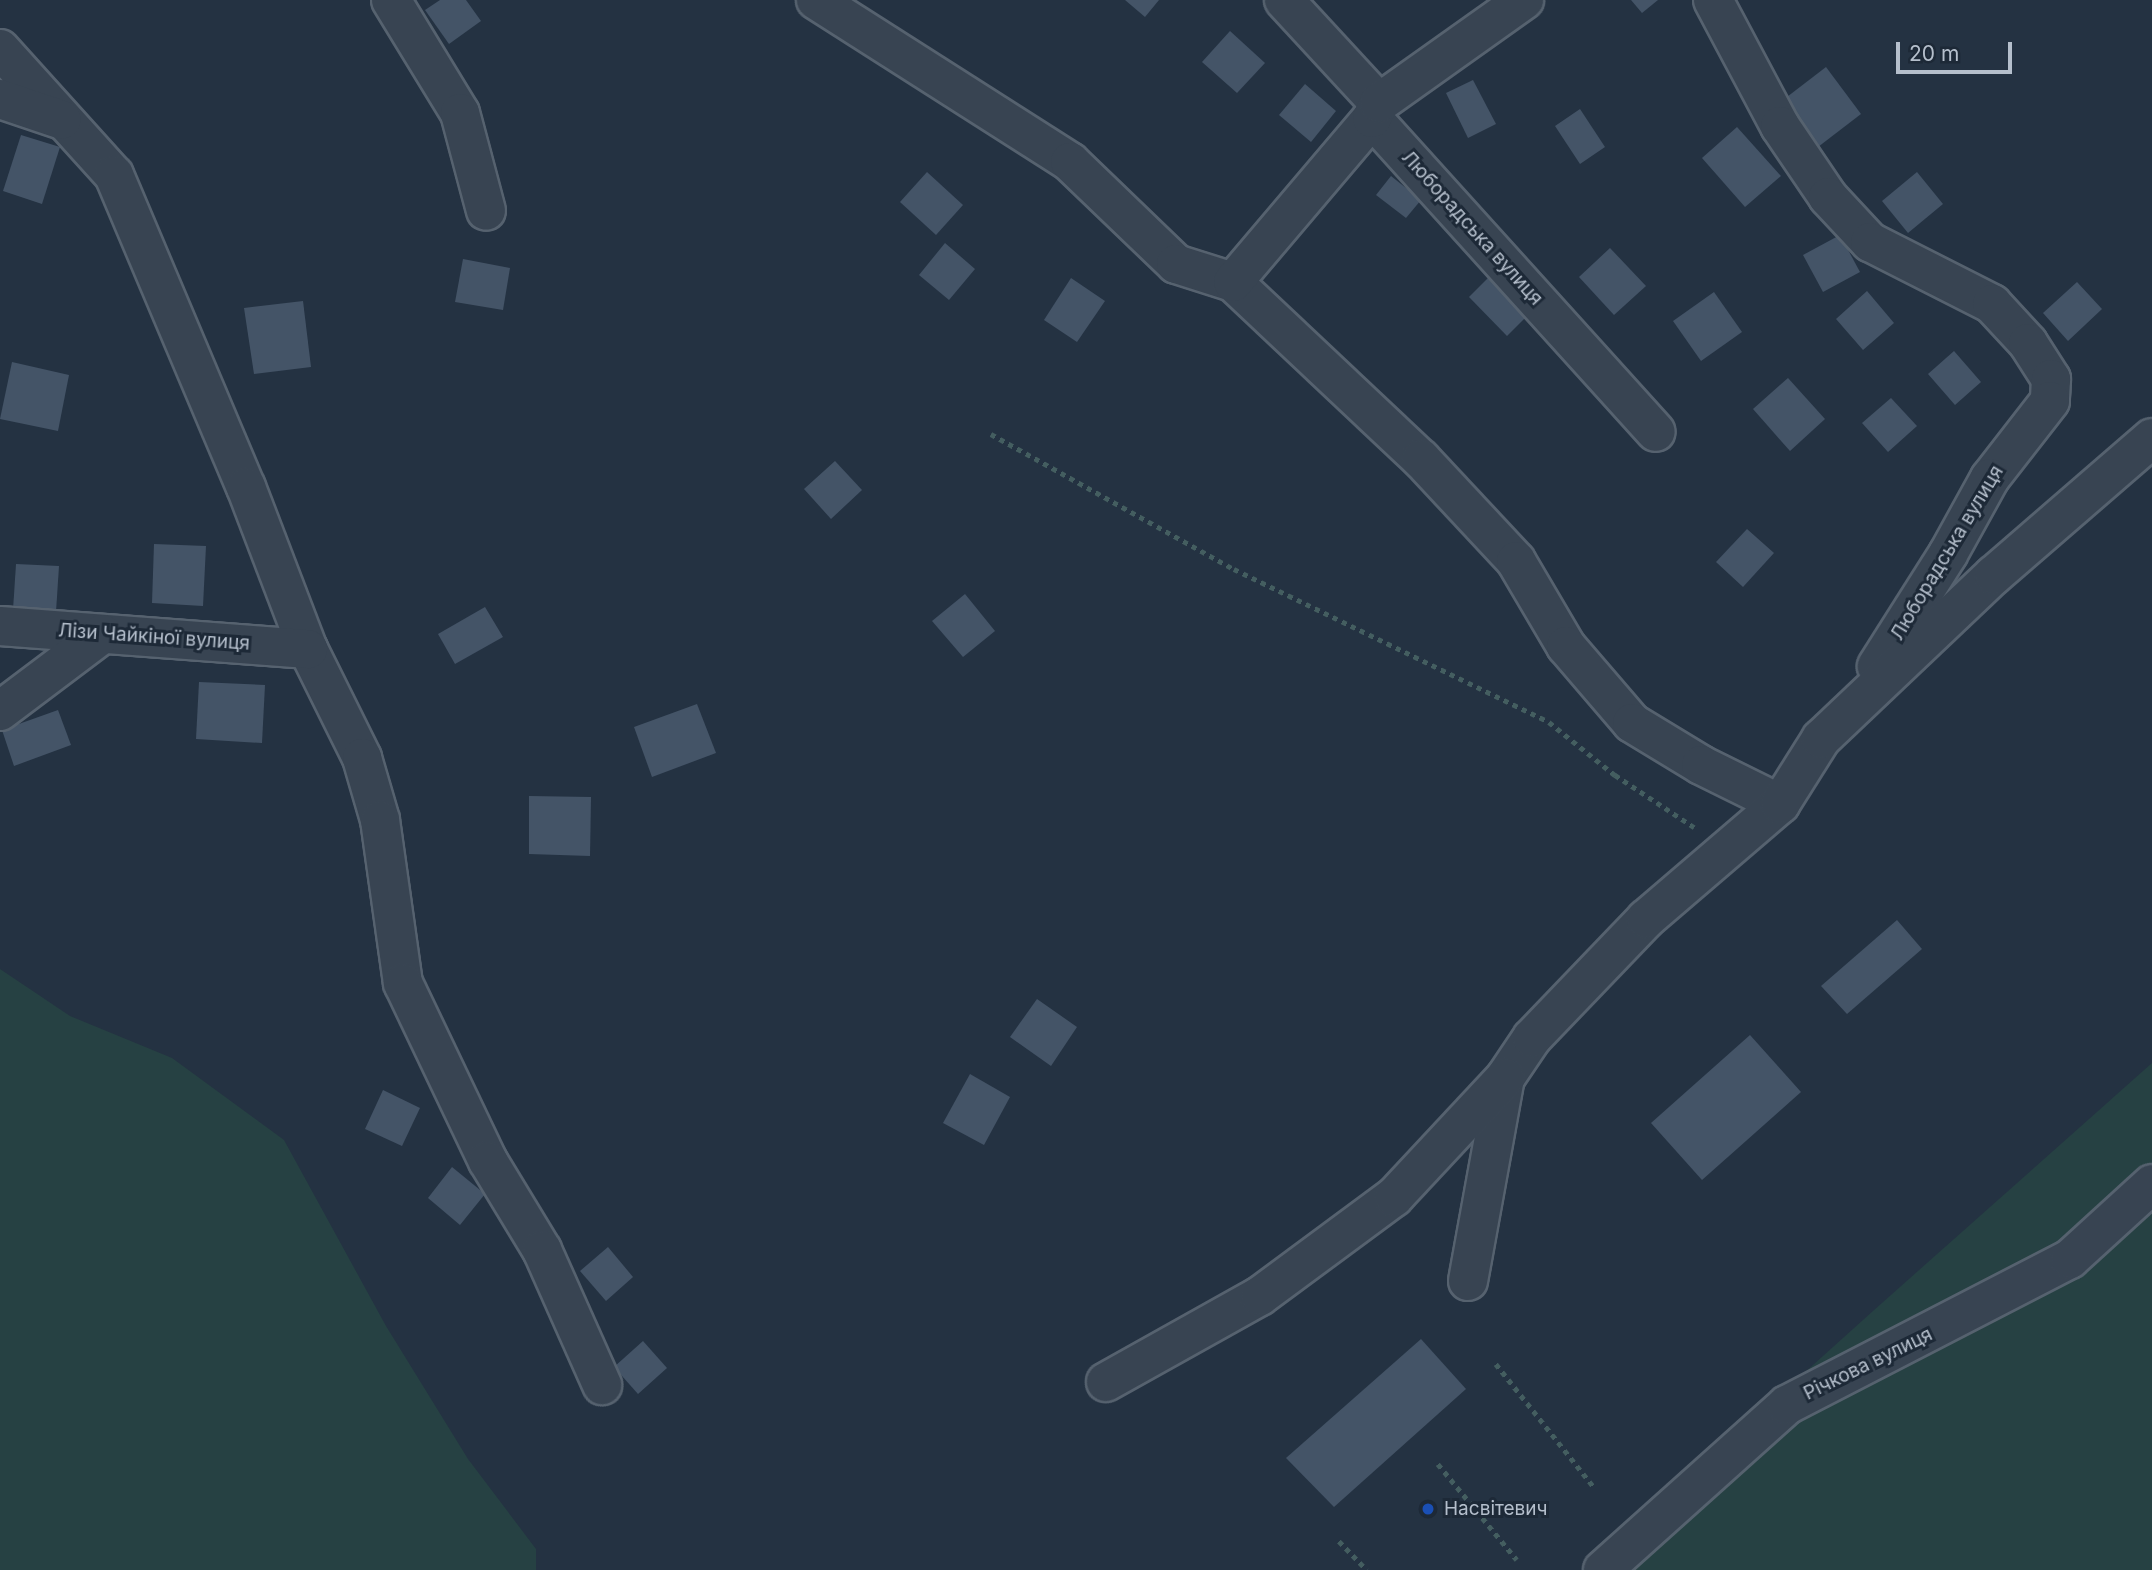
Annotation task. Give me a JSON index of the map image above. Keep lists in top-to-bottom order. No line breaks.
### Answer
{"streets":{"street":["Люборадська вулиця","Лізи Чайкіної вулиця","Річкова вулиця"]},"places":["Насвітевич"],"scale_bar":"20 m"}
